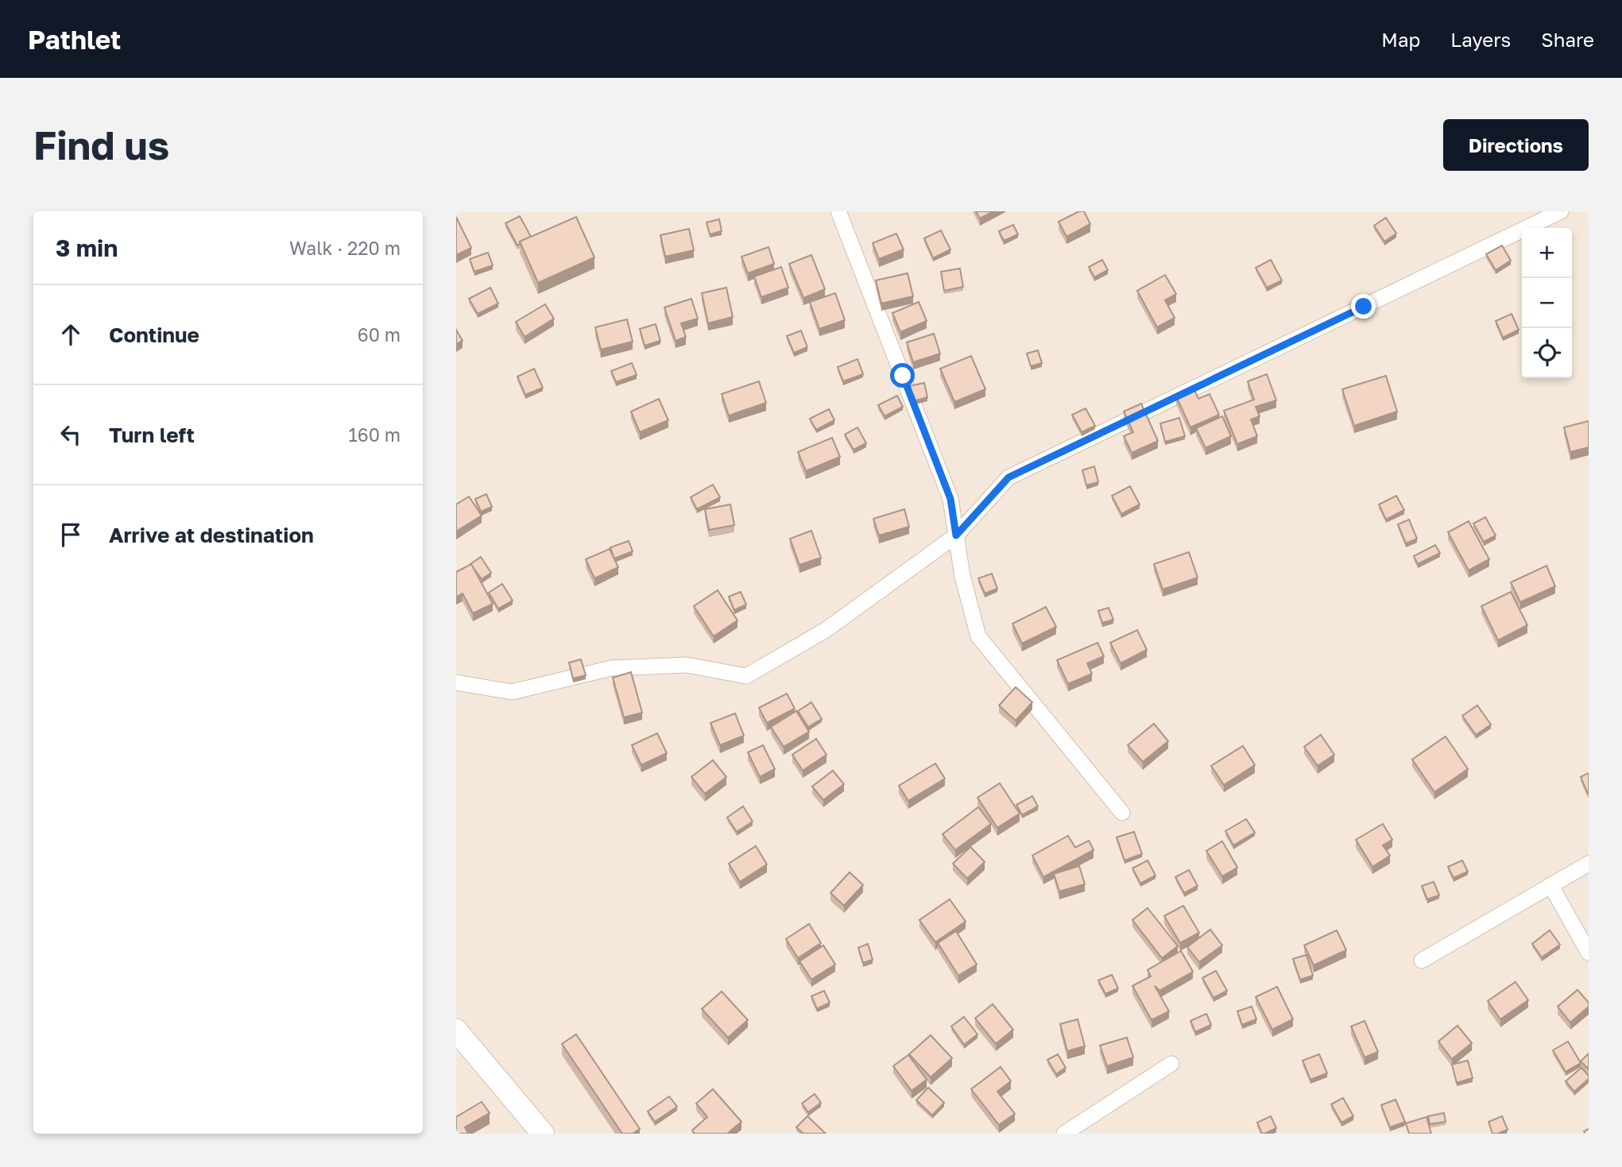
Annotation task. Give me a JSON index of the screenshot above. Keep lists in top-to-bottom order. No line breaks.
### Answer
{"page":{"header":"Pathlet","nav":["Map","Layers","Share"],"buttons":"Directions","title":"Find us","heading":["3 min","Walk · 220 m"],"map_buttons":["+","−"],"list":[["Continue","60 m"],["Turn left","160 m"],"Arrive at destination"]}}
